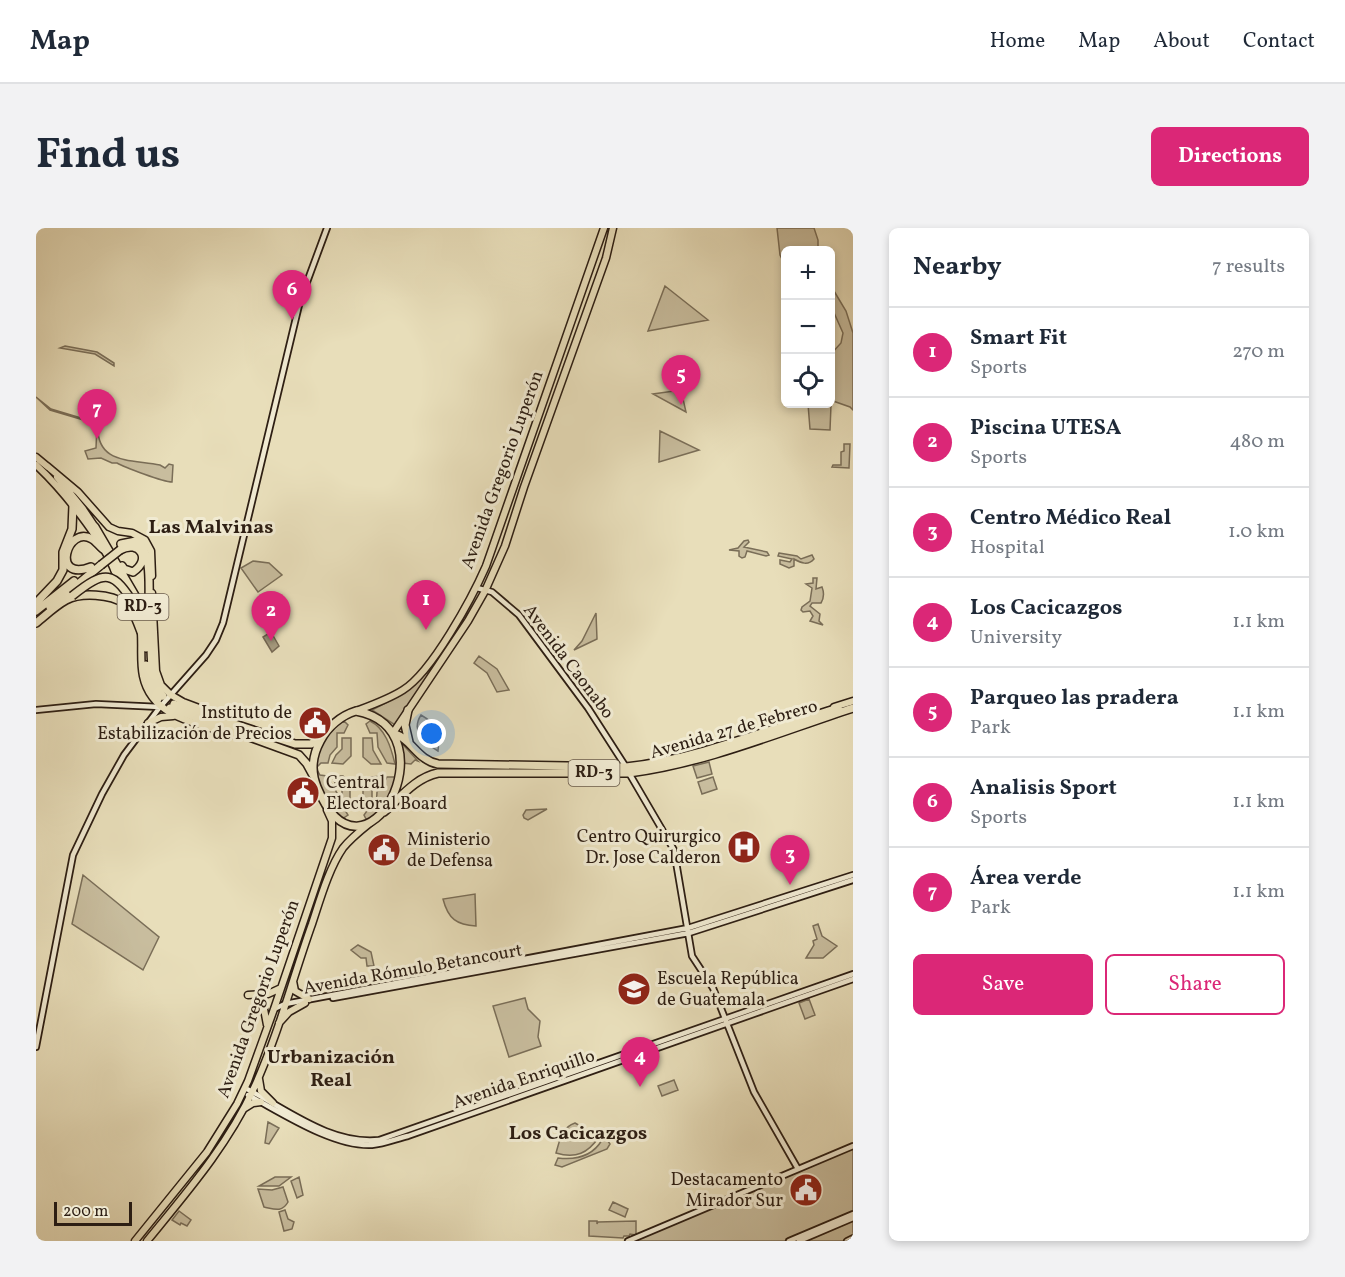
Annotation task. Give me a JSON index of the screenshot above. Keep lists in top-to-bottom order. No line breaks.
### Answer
{"streets":{"highway":["RD-3","Avenida 27 de Febrero"],"main road":["Avenida Gregorio Luperón","Avenida Caonabo","Avenida Rómulo Betancourt","Avenida Enriquillo"]},"crossings":[["Avenida Gregorio Luperón","RD-3"],["Avenida Gregorio Luperón","Avenida Caonabo"],["Avenida Gregorio Luperón","Avenida 27 de Febrero"],["Avenida Gregorio Luperón","Avenida Rómulo Betancourt"],["Avenida Gregorio Luperón","Avenida Enriquillo"],["RD-3","Avenida 27 de Febrero"],["Avenida Caonabo","Avenida 27 de Febrero"],["Avenida Caonabo","Avenida Rómulo Betancourt"],["Avenida Caonabo","Avenida Enriquillo"]],"districts":["Las Malvinas","Urbanización Real","Los Cacicazgos"],"places":{"public building":["Instituto de Estabilización de Precios","Central Electoral Board","Ministerio de Defensa","Destacamento Mirador Sur"],"hospital":["Centro Quirurgico Dr. Jose Calderon"],"school or university":["Escuela República de Guatemala"]},"scale_bar":"200 m","page":{"header":"Map","nav":["Home","Map","About","Contact"],"title":"Find us","buttons":["Directions",["Save","Share"]],"heading":["Nearby","7 results"],"map_buttons":["+","−"],"pins":["6","5","7","1","2","3","4"],"list":[{"mark":"1","name":"Smart Fit","note":"Sports","value":"270 m"},{"mark":"2","name":"Piscina UTESA","note":"Sports","value":"480 m"},{"mark":"3","name":"Centro Médico Real","note":"Hospital","value":"1.0 km"},{"mark":"4","name":"Los Cacicazgos","note":"University","value":"1.1 km"},{"mark":"5","name":"Parqueo las pradera","note":"Park","value":"1.1 km"},{"mark":"6","name":"Analisis Sport","note":"Sports","value":"1.1 km"},{"mark":"7","name":"Área verde","note":"Park","value":"1.1 km"}],"scale":"200 m"}}
